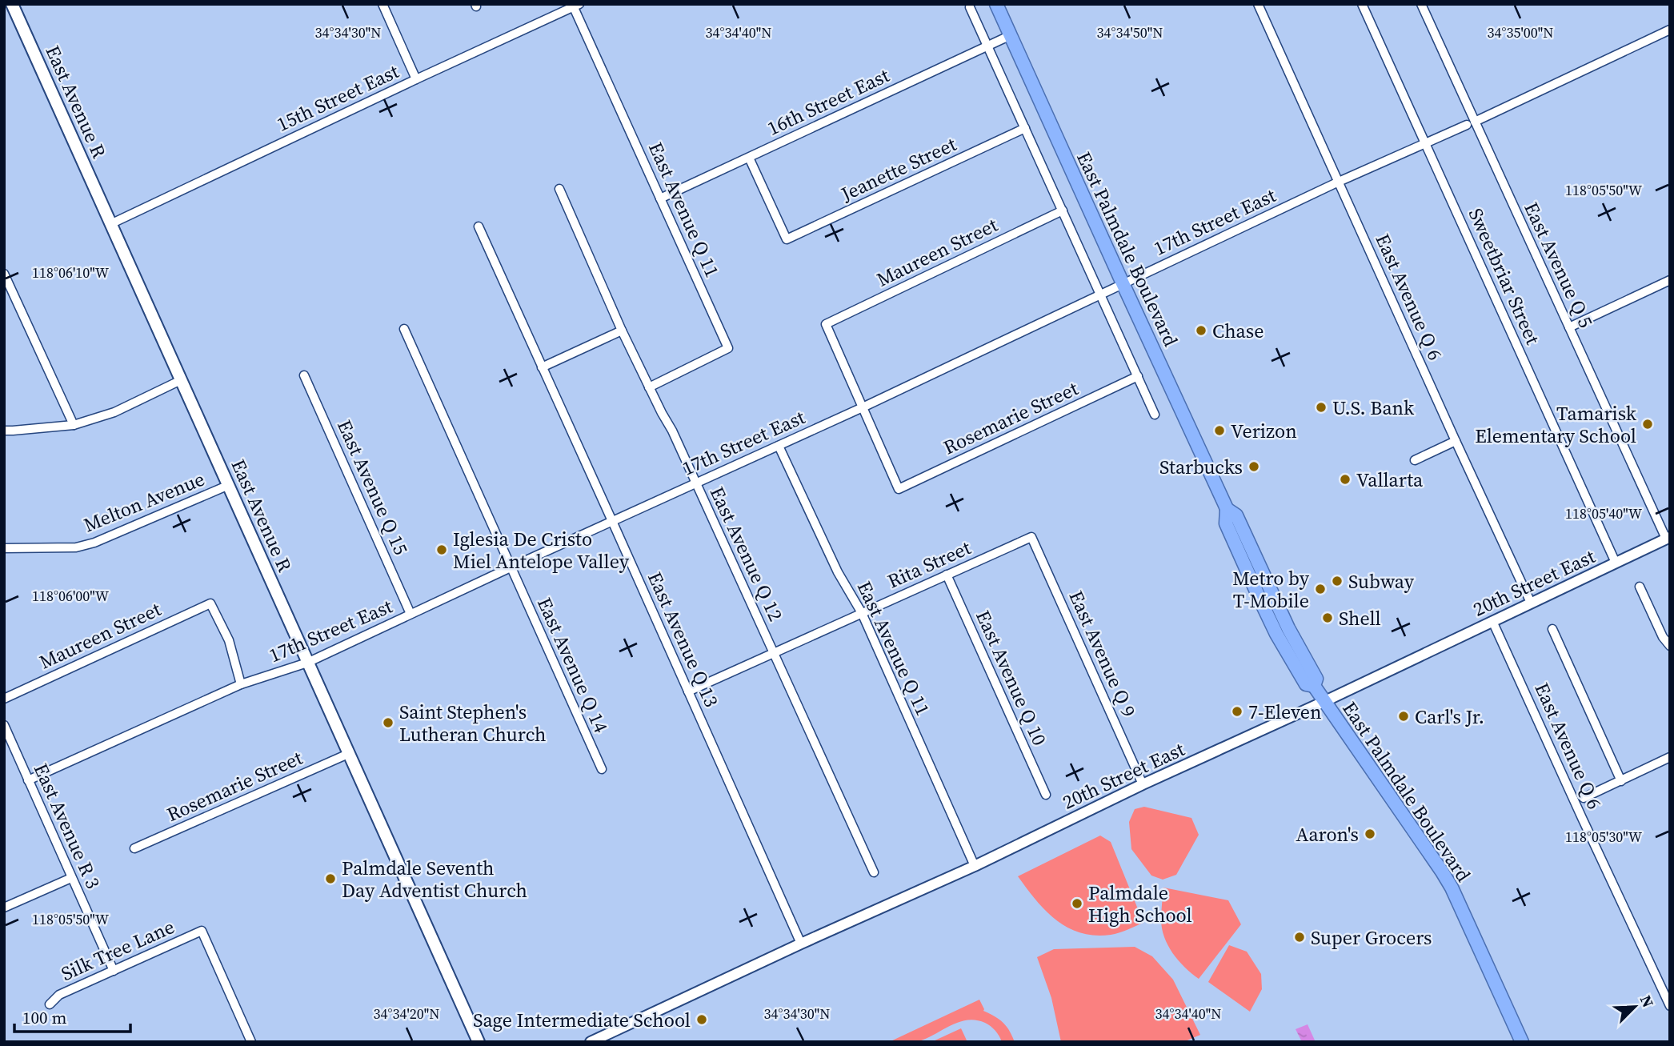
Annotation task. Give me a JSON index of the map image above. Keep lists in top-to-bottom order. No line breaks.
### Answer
{"streets":{"highway":["East Palmdale Boulevard"],"main road":["East Avenue R"],"street":["15th Street East","16th Street East","Jeanette Street","East Avenue Q 11","17th Street East","Maureen Street","East Avenue Q 5","Sweetbriar Street","East Avenue Q 6","Rosemarie Street","East Avenue Q 15","Melton Avenue","East Avenue Q 12","Rita Street","20th Street East","East Avenue Q 13","East Avenue Q 9","East Avenue Q 14","East Avenue Q 10","East Avenue R 3","Silk Tree Lane"]},"crossings":[["15th Street East","East Avenue R"],["15th Street East","East Avenue Q 11"],["East Avenue R","17th Street East"],["East Avenue R","Rosemarie Street"],["East Avenue R","Melton Avenue"],["16th Street East","Jeanette Street"],["16th Street East","East Avenue Q 11"],["16th Street East","East Palmdale Boulevard"],["East Avenue Q 11","17th Street East"],["East Avenue Q 11","East Avenue Q 12"],["East Avenue Q 11","Rita Street"],["East Avenue Q 11","20th Street East"],["17th Street East","East Palmdale Boulevard"],["17th Street East","Maureen Street"],["17th Street East","East Avenue Q 5"],["17th Street East","Sweetbriar Street"],["17th Street East","East Avenue Q 6"],["17th Street East","Rosemarie Street"],["17th Street East","East Avenue Q 15"],["17th Street East","East Avenue Q 12"],["17th Street East","East Avenue Q 13"],["17th Street East","East Avenue Q 14"],["17th Street East","East Avenue R 3"],["East Palmdale Boulevard","20th Street East"],["Maureen Street","Rosemarie Street"],["East Avenue Q 5","20th Street East"],["Sweetbriar Street","20th Street East"],["East Avenue Q 6","20th Street East"],["East Avenue Q 12","Rita Street"],["Rita Street","East Avenue Q 13"],["Rita Street","East Avenue Q 9"],["Rita Street","East Avenue Q 10"],["20th Street East","East Avenue Q 13"],["20th Street East","East Avenue Q 9"],["East Avenue R 3","Silk Tree Lane"]],"places":["Chase","U.S. Bank","Tamarisk Elementary School","Verizon","Starbucks","Vallarta","Iglesia De Cristo Miel Antelope Valley","Subway","Metro by T-Mobile","Shell","7-Eleven","Carl's Jr.","Saint Stephen's Lutheran Church","Aaron's","Palmdale Seventh Day Adventist Church","Palmdale High School","Super Grocers","Sage Intermediate School"],"scale_bar":"100 m","north":"top right","coordinates":["34°34'30\"N","34°34'40\"N","34°34'50\"N","34°35'00\"N","118°05'50\"W","118°06'10\"W","118°05'40\"W","118°06'00\"W","118°05'30\"W","34°34'20\"N"]}
